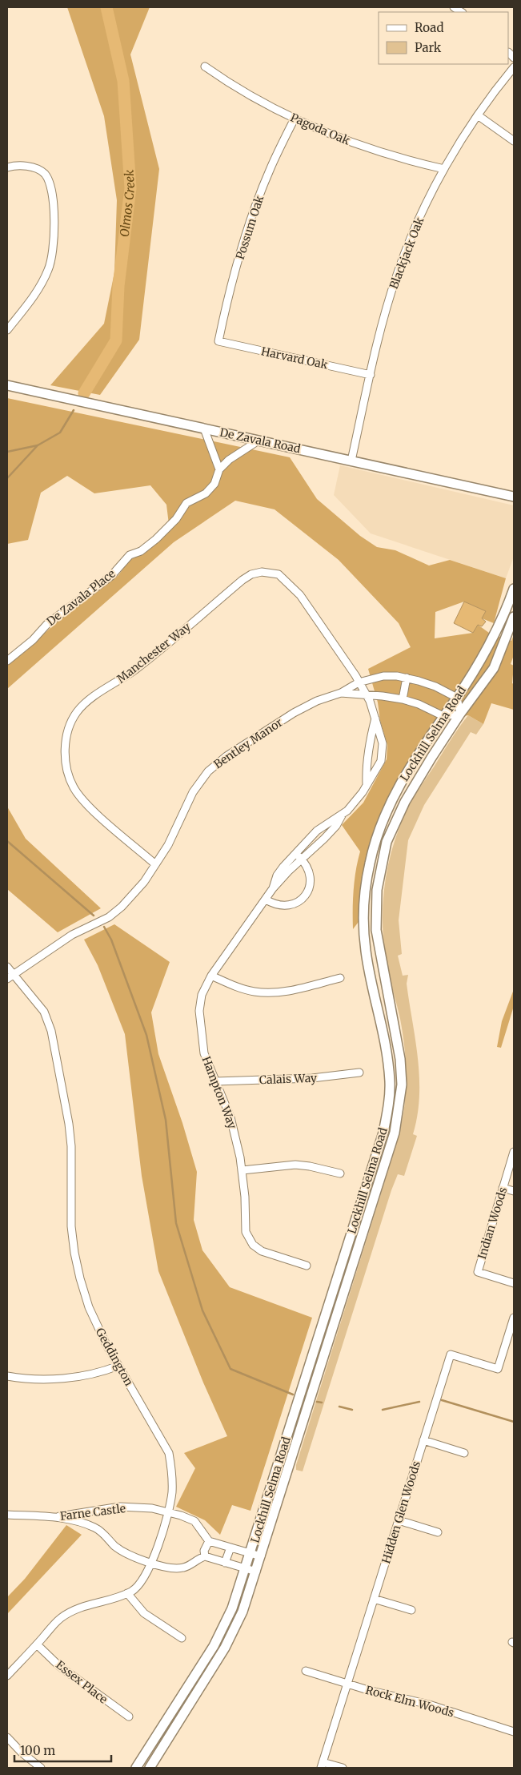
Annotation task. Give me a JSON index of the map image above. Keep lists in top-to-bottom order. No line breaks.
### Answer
{"streets":{"main road":["De Zavala Road","Lockhill Selma Road"],"street":["Pagoda Oak","Possum Oak","Blackjack Oak","Harvard Oak","De Zavala Place","Manchester Way","Bentley Manor","Calais Way","Hampton Way","Indian Woods","Geddington","Farne Castle","Hidden Glen Woods","Essex Place","Rock Elm Woods"]},"crossings":[["Pagoda Oak","Possum Oak"],["Pagoda Oak","Blackjack Oak"],["Possum Oak","Harvard Oak"],["Blackjack Oak","Harvard Oak"],["Blackjack Oak","De Zavala Road"],["De Zavala Road","De Zavala Place"],["Manchester Way","Bentley Manor"],["Manchester Way","Hampton Way"],["Lockhill Selma Road","Bentley Manor"],["Bentley Manor","Hampton Way"],["Bentley Manor","Geddington"],["Calais Way","Hampton Way"],["Geddington","Farne Castle"],["Geddington","Essex Place"],["Hidden Glen Woods","Rock Elm Woods"]],"water":["Olmos Creek"],"legend":["Road","Park"],"scale_bar":"100 m"}
